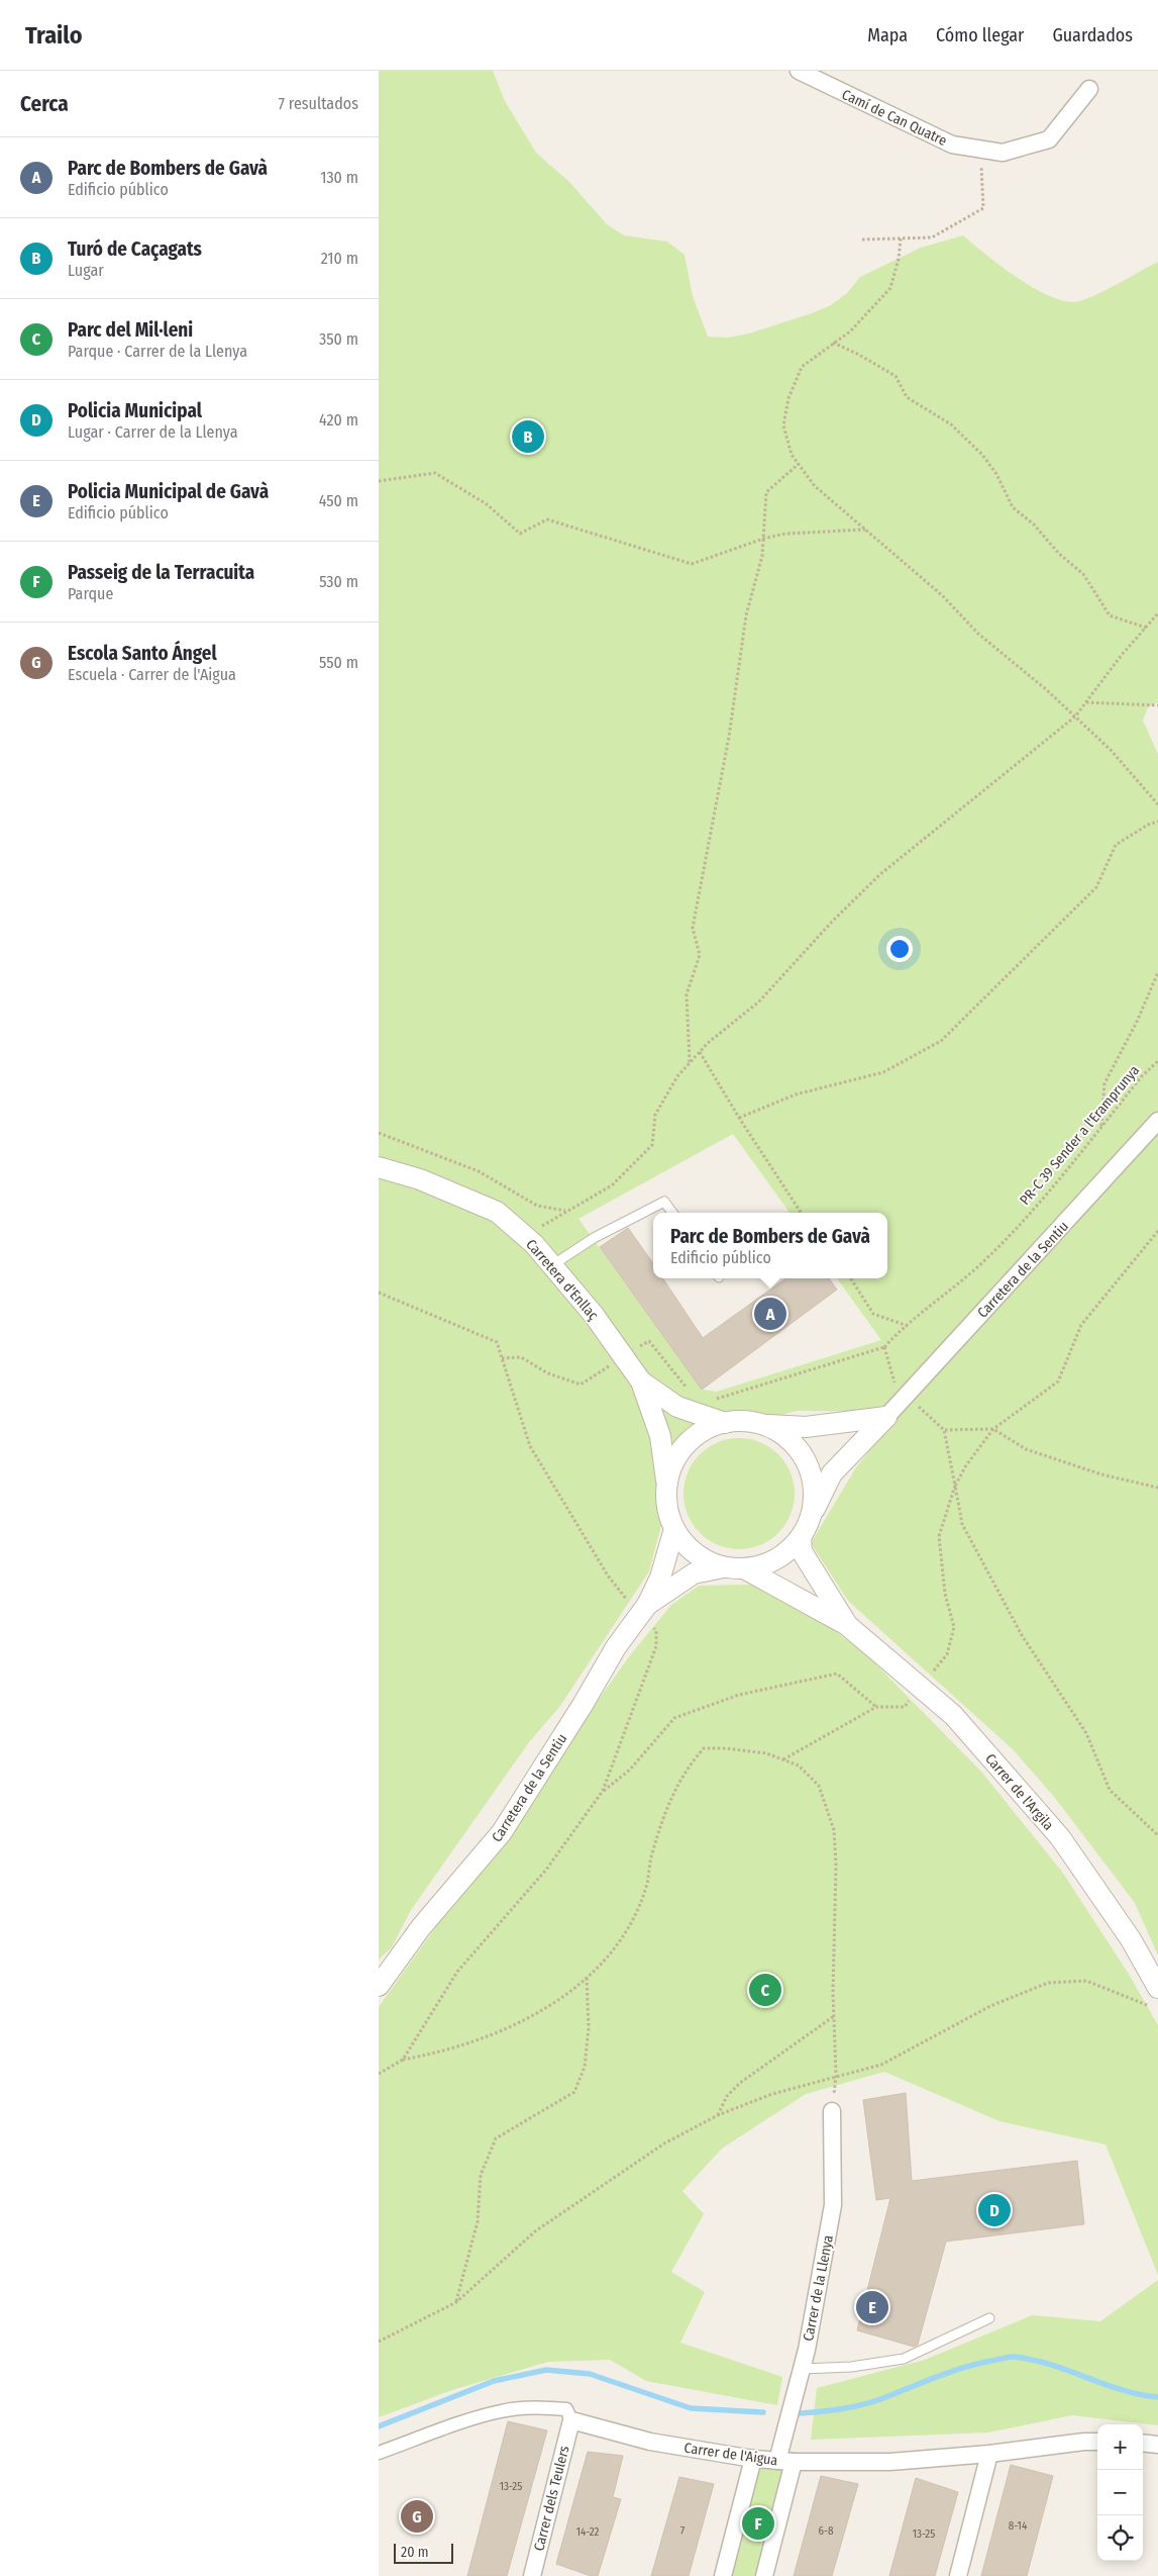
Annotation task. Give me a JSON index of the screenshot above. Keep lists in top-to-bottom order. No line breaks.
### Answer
{"streets":{"street":["Camí de Can Quatre","Carretera de la Sentiu","Carretera d'Enllaç","Carrer de l'Argila","Carrer de la Llenya","Carrer de l'Aigua","Carrer dels Teulers"],"path":["PR-C 39 Sender a l'Eramprunya"]},"crossings":[["Carretera de la Sentiu","Carretera d'Enllaç"],["Carretera de la Sentiu","Carrer de l'Argila"],["Carretera d'Enllaç","Carrer de l'Argila"],["Carrer de la Llenya","Carrer de l'Aigua"],["Carrer de l'Aigua","Carrer dels Teulers"]],"house_numbers":["13-25","8-14","7","6-8","14-22","13-25"],"scale_bar":"20 m","page":{"header":"Trailo","nav":["Mapa","Cómo llegar","Guardados"],"heading":["Cerca","7 resultados"],"list":[{"mark":"A","name":"Parc de Bombers de Gavà","note":"Edificio público","value":"130 m"},{"mark":"B","name":"Turó de Caçagats","note":"Lugar","value":"210 m"},{"mark":"C","name":"Parc del Mil·leni","note":"Parque · Carrer de la Llenya","value":"350 m"},{"mark":"D","name":"Policia Municipal","note":"Lugar · Carrer de la Llenya","value":"420 m"},{"mark":"E","name":"Policia Municipal de Gavà","note":"Edificio público","value":"450 m"},{"mark":"F","name":"Passeig de la Terracuita","note":"Parque","value":"530 m"},{"mark":"G","name":"Escola Santo Ángel","note":"Escuela · Carrer de l'Aigua","value":"550 m"}],"pins":["B","A","C","D","E","G","F"],"popup":["Parc de Bombers de Gavà","Edificio público"],"map_buttons":["+","−"],"scale":"20 m"}}
